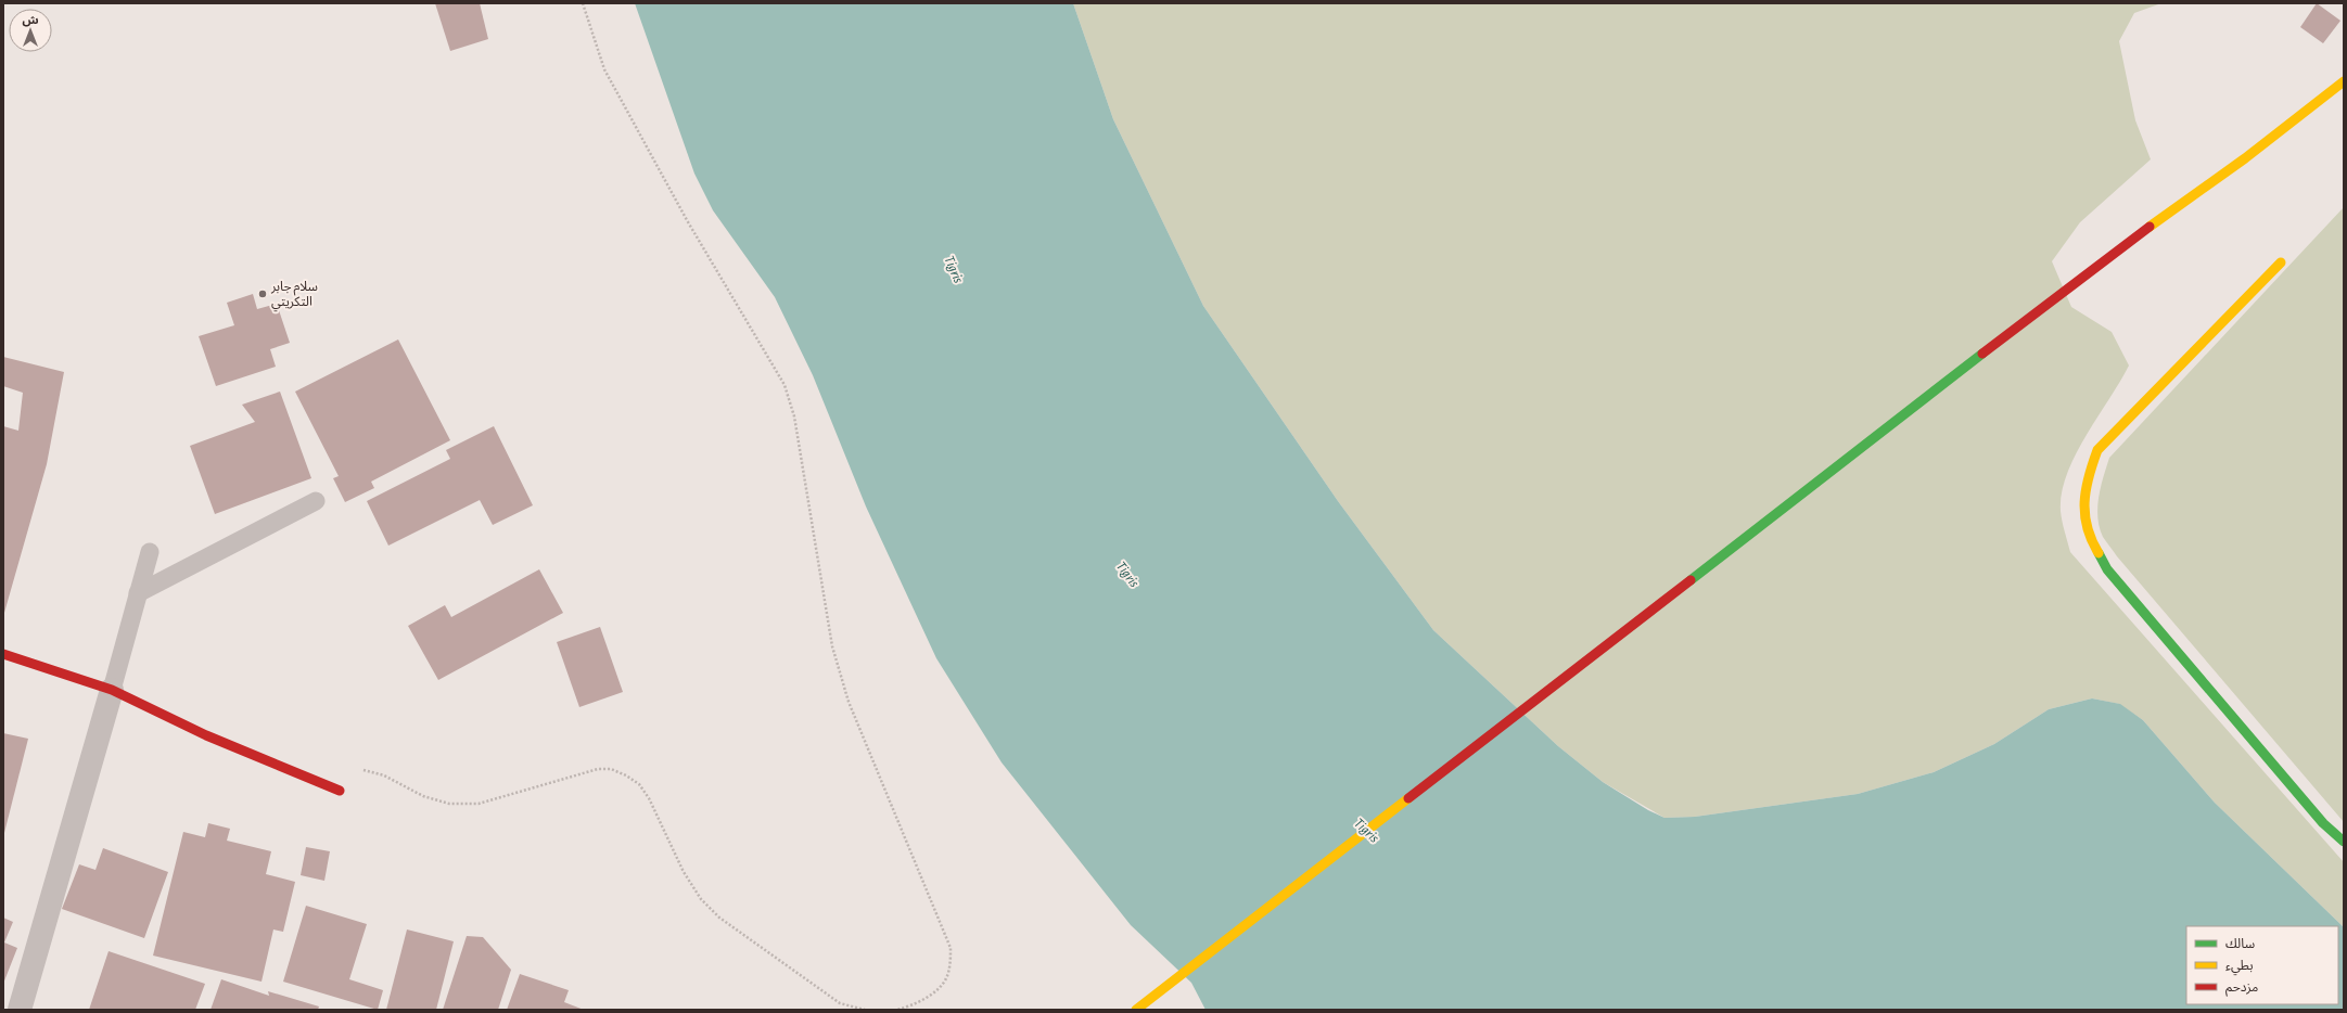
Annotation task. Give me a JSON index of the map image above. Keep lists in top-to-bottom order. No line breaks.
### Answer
{"water":["Tigris"],"places":["سلام جابر التكريتي"],"legend":["سالك","بطيء","مزدحم"],"north":"top"}
